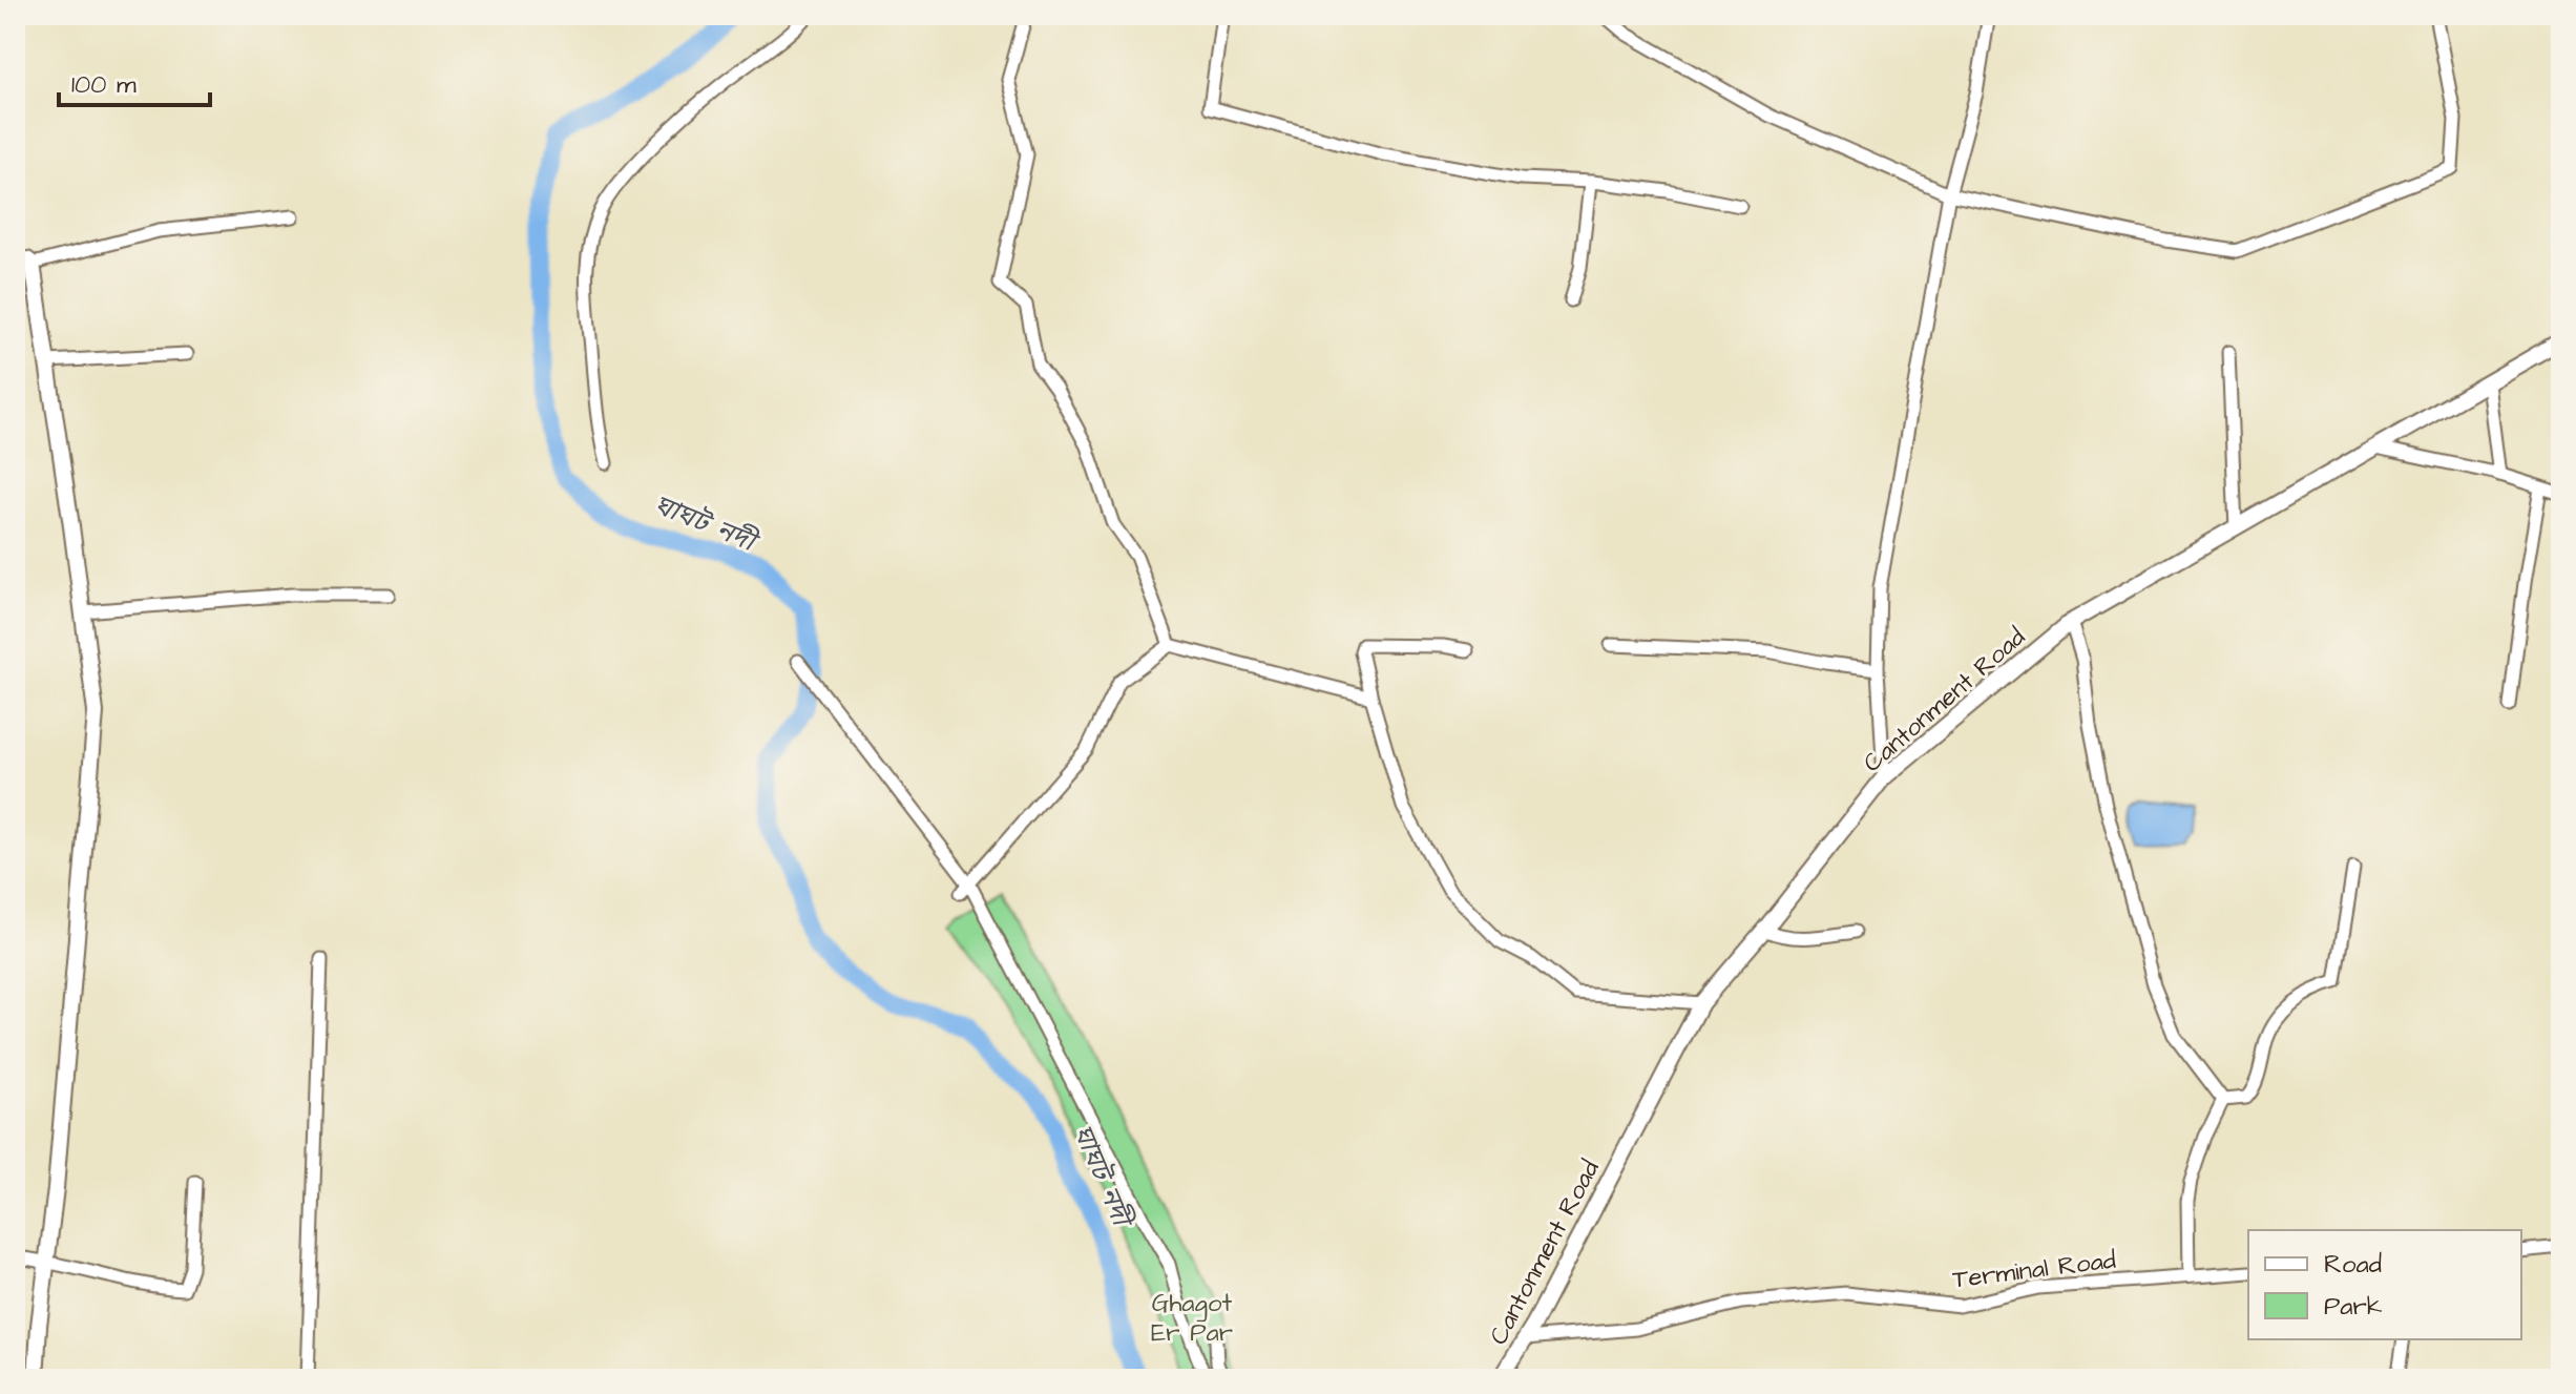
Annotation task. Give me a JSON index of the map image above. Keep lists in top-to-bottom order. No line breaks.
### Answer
{"streets":{"street":["Cantonment Road","Terminal Road"]},"crossings":[["Cantonment Road","Terminal Road"]],"water":["ঘাঘট নদী"],"parks":["Ghagot Er Par"],"legend":["Road","Park"],"scale_bar":"100 m"}
